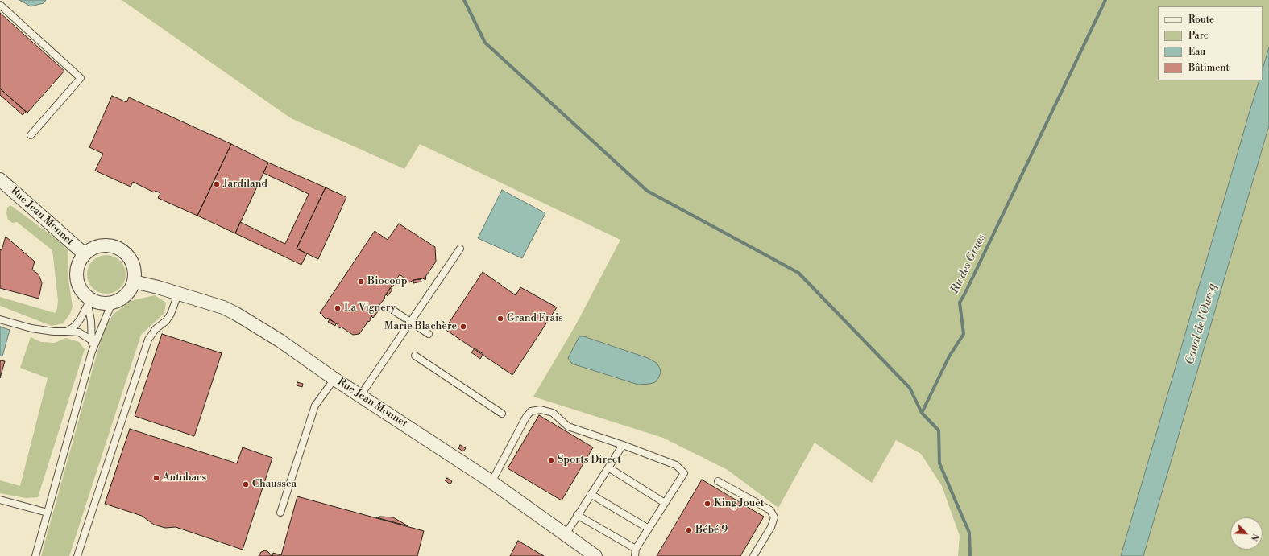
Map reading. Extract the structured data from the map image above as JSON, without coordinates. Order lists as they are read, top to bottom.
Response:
{
  "streets": {
    "street": ["Rue Jean Monnet"]
  },
  "water": ["Ru des Grues", "Canal de l'Ourcq"],
  "places": [
    "Jardiland",
    "Biocoop",
    "La Vignery",
    "Grand Frais",
    "Marie Blachère",
    "Sports Direct",
    "Autobacs",
    "Chaussea",
    "King Jouet",
    "Bébé 9"
  ],
  "legend": [
    "Route",
    "Parc",
    "Eau",
    "Bâtiment"
  ],
  "north": "bottom right"
}
